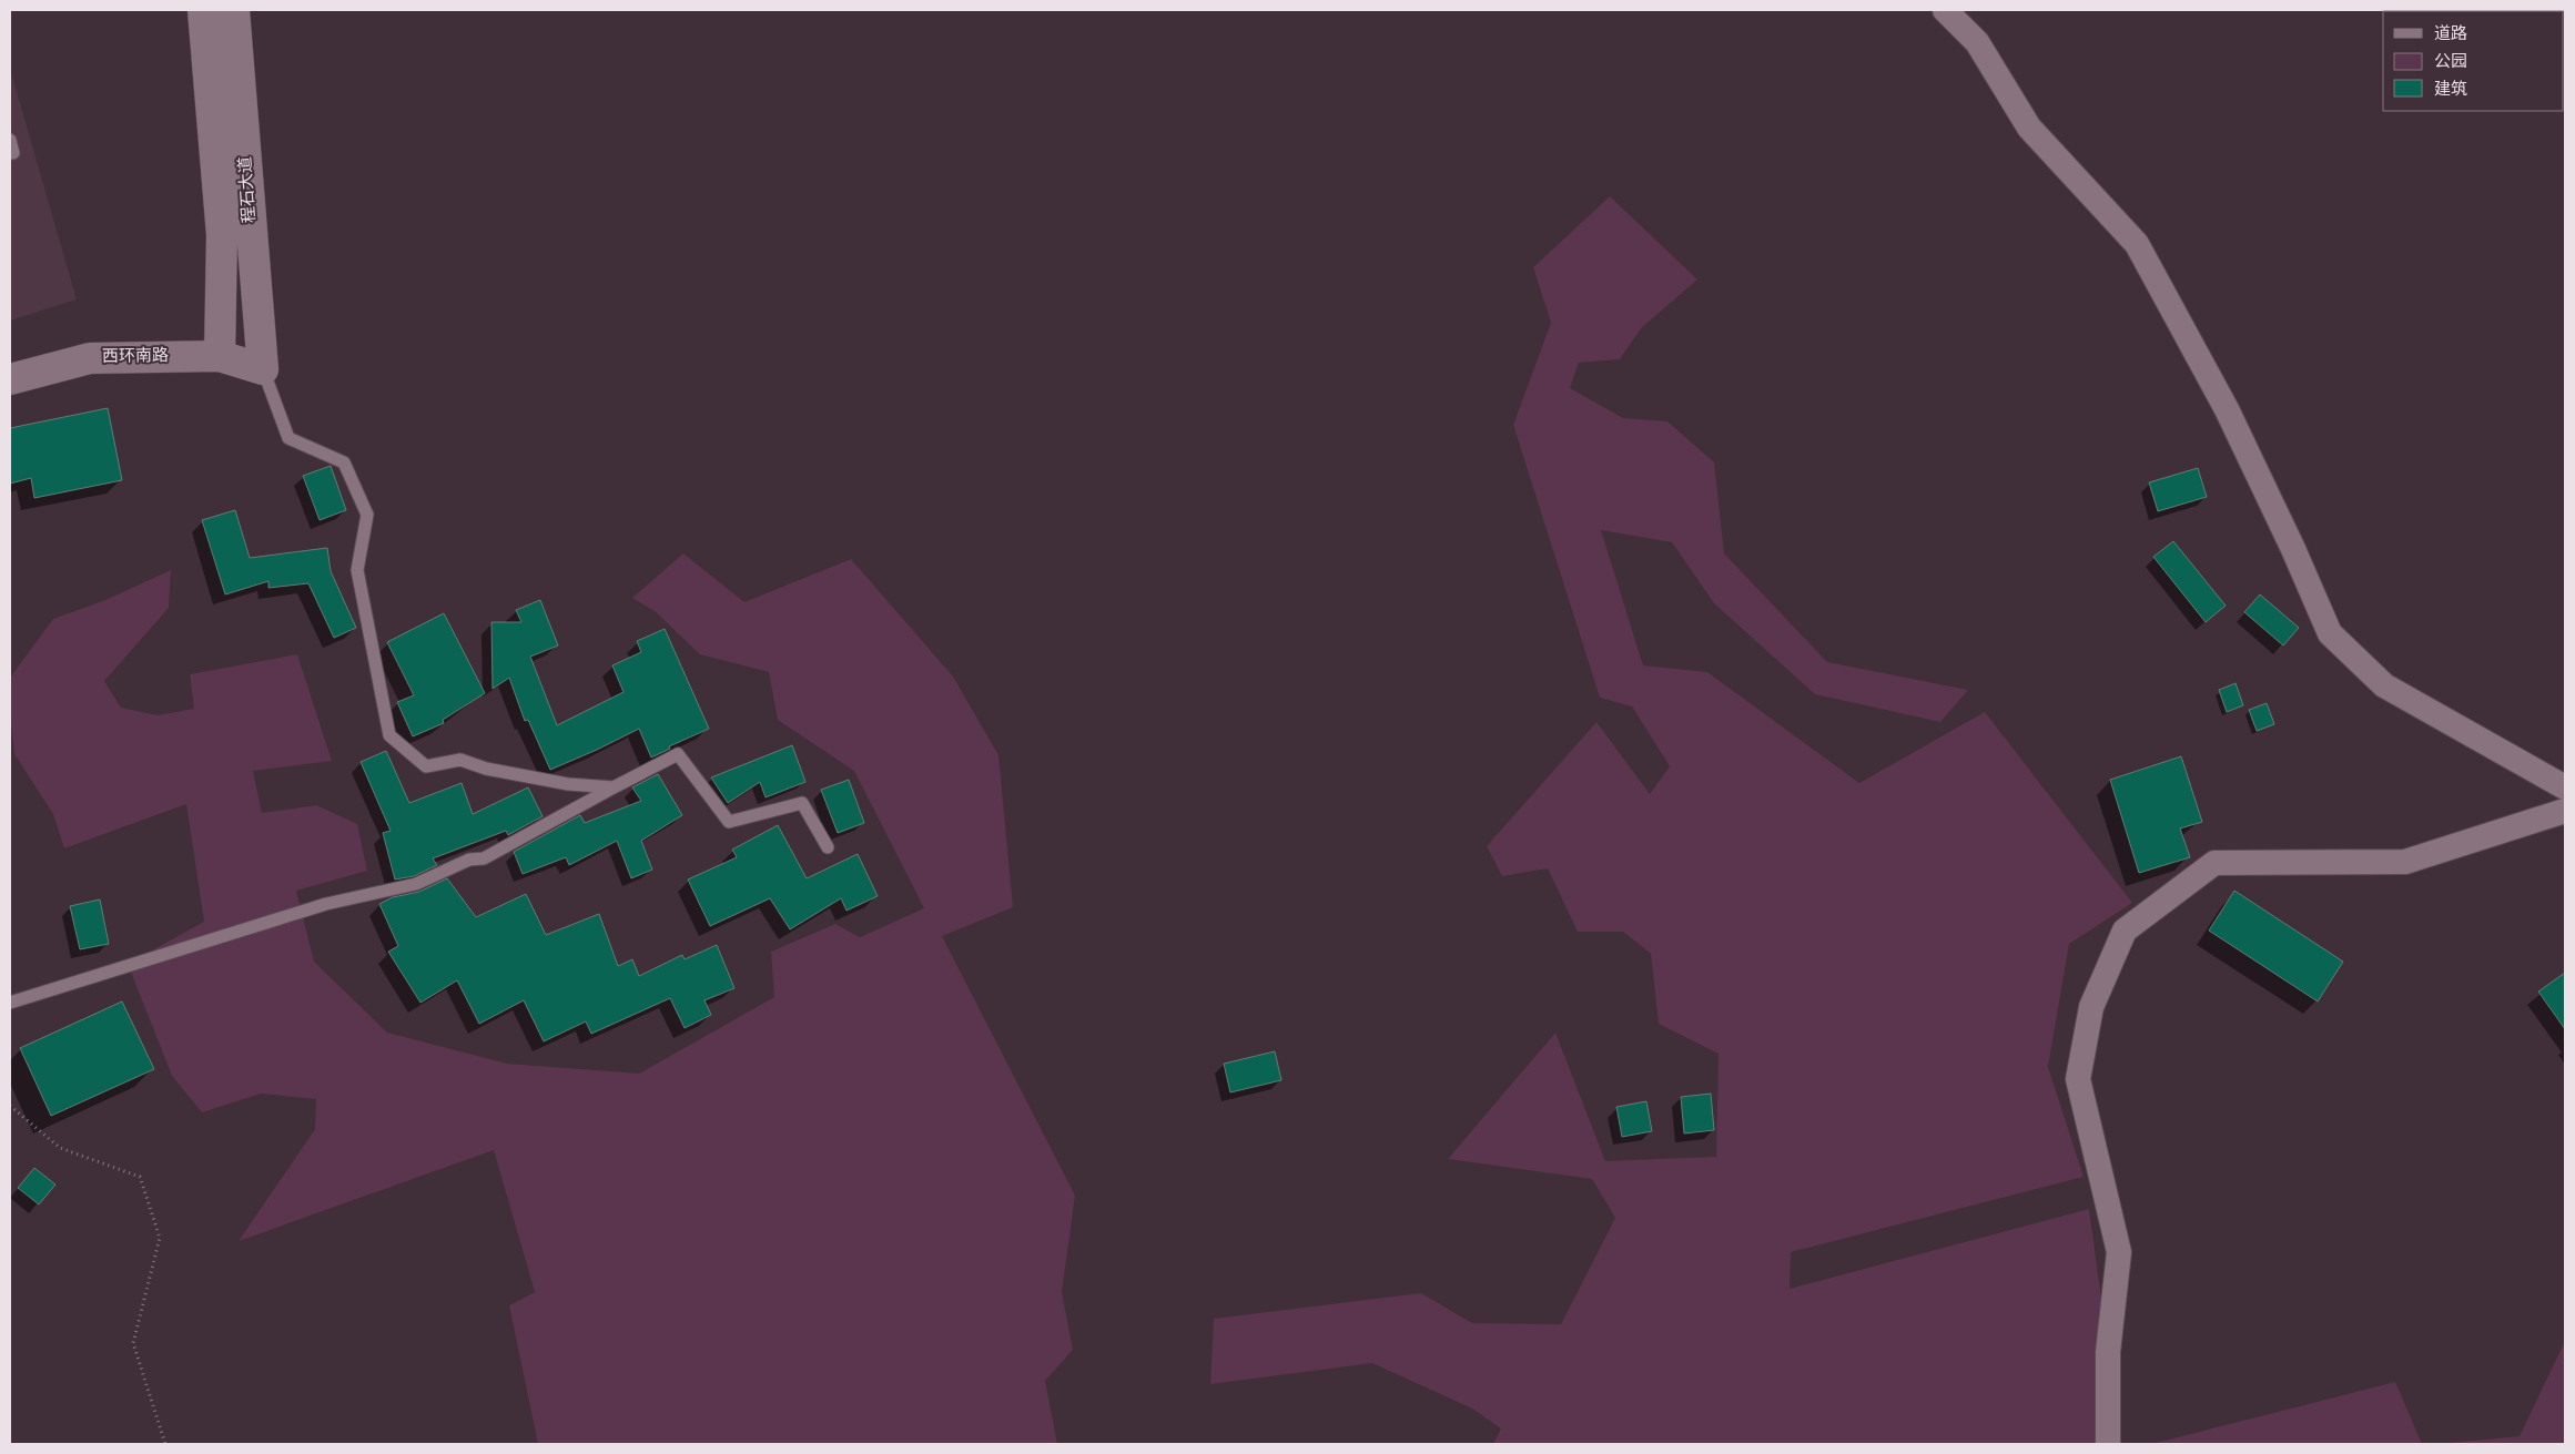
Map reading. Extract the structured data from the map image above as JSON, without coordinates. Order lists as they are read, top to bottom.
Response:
{
  "streets": {
    "street": ["程石大道", "西环南路"]
  },
  "crossings": [
    ["程石大道", "西环南路"]
  ],
  "legend": ["道路", "公园", "建筑"]
}
